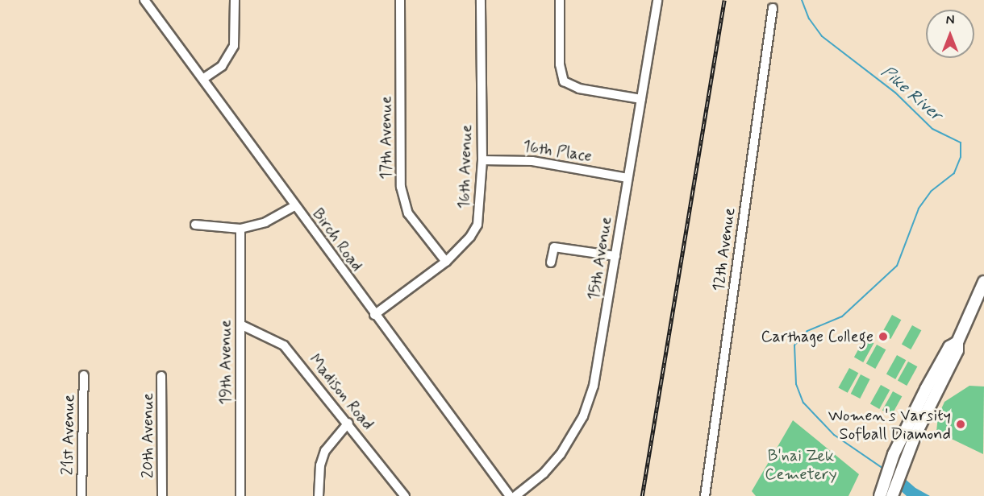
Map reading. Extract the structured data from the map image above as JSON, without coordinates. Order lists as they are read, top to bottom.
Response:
{
  "streets": {
    "street": [
      "17th Avenue",
      "16th Place",
      "16th Avenue",
      "Birch Road",
      "12th Avenue",
      "15th Avenue",
      "19th Avenue",
      "Madison Road",
      "21st Avenue",
      "20th Avenue"
    ]
  },
  "crossings": [
    ["17th Avenue", "16th Avenue"],
    ["16th Place", "16th Avenue"],
    ["16th Place", "15th Avenue"],
    ["16th Avenue", "Birch Road"],
    ["19th Avenue", "Madison Road"]
  ],
  "water": ["Pike River"],
  "parks": ["B'nai Zek Cemetery"],
  "places": ["Carthage College", "Women's Varsity Sofball Diamond"],
  "north": "top"
}
